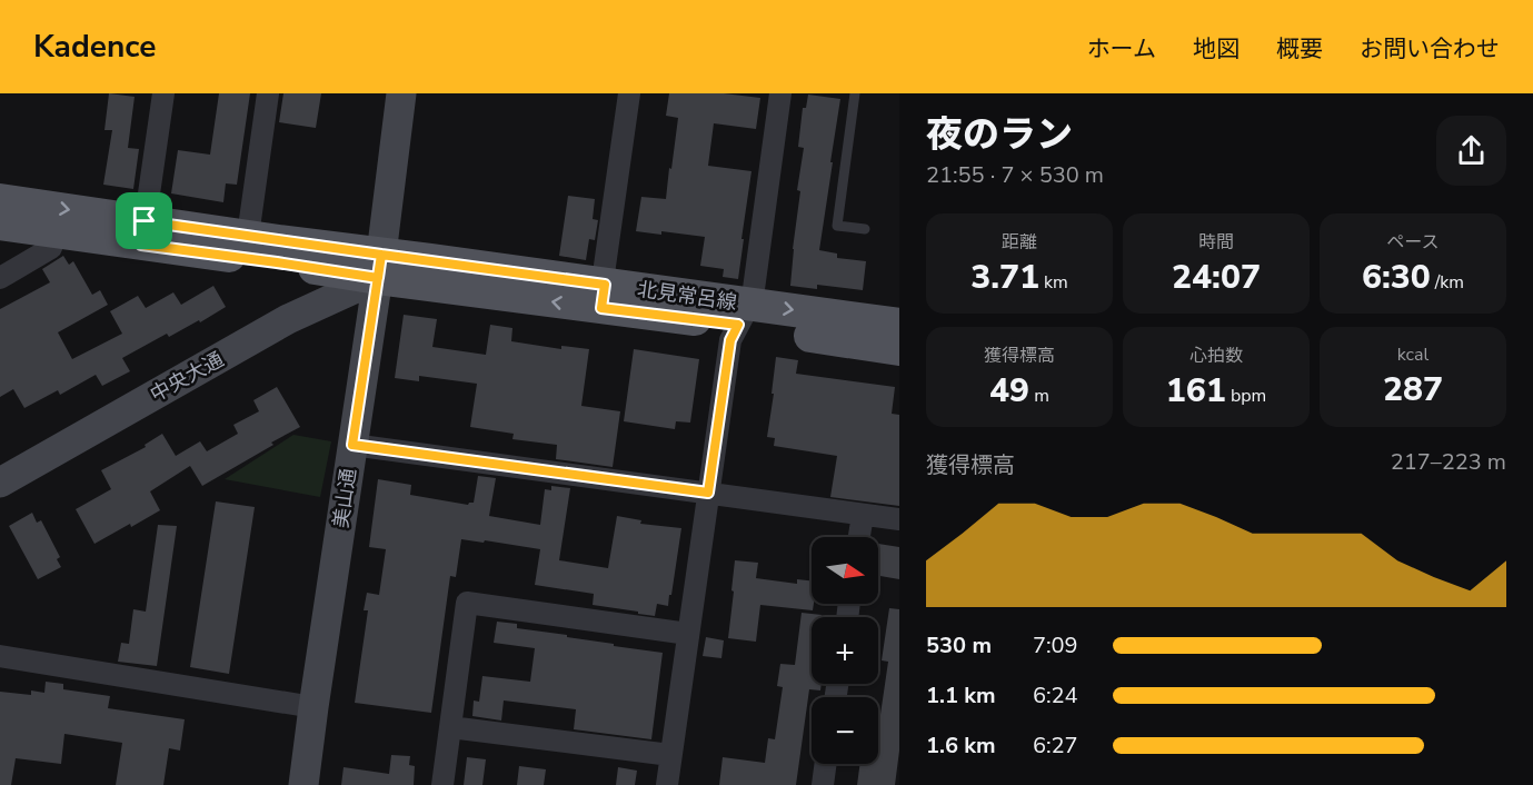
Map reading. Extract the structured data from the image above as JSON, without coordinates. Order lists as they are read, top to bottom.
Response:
{
  "streets": {
    "main road": ["北見常呂線"],
    "street": ["中央大通", "美山通"]
  },
  "crossings": [
    ["北見常呂線", "中央大通"],
    ["北見常呂線", "美山通"],
    ["中央大通", "美山通"]
  ],
  "north": "right",
  "page": {
    "header": "Kadence",
    "nav": [
      "ホーム",
      "地図",
      "概要",
      "お問い合わせ"
    ],
    "heading": ["夜のラン", "21:55 · 7 × 530 m"],
    "stats": [
      ["距離", "3.71 km"],
      ["時間", "24:07"],
      ["ペース", "6:30 /km"],
      ["獲得標高", "49 m"],
      ["心拍数", "161 bpm"],
      ["kcal", "287"]
    ],
    "chart": ["獲得標高", "217–223 m"],
    "map_buttons": ["+", "−"],
    "list": [
      {
        "name": "530 m",
        "note": "7:09"
      },
      {
        "name": "1.1 km",
        "note": "6:24"
      },
      {
        "name": "1.6 km",
        "note": "6:27"
      }
    ]
  }
}
